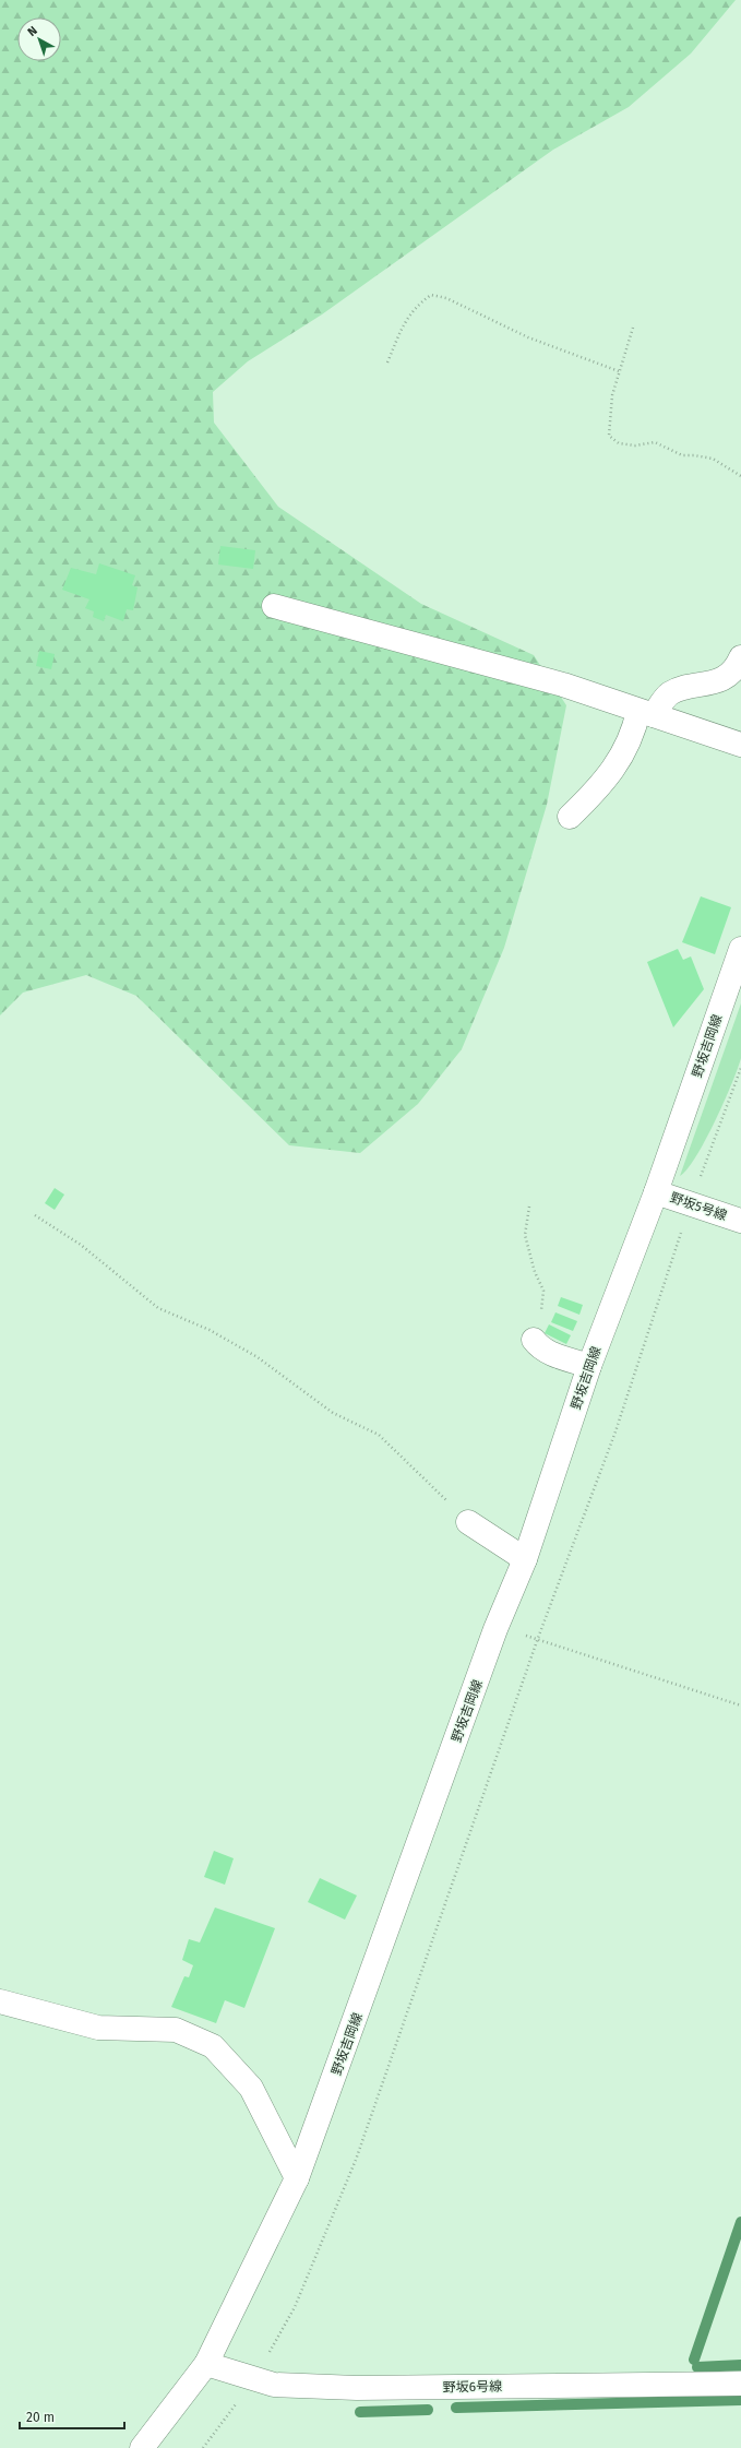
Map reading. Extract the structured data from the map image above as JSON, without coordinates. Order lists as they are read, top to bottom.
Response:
{
  "streets": {
    "street": ["野坂吉岡線", "野坂5号線", "野坂6号線"]
  },
  "crossings": [
    ["野坂吉岡線", "野坂5号線"],
    ["野坂吉岡線", "野坂6号線"]
  ],
  "scale_bar": "20 m",
  "north": "top left"
}
